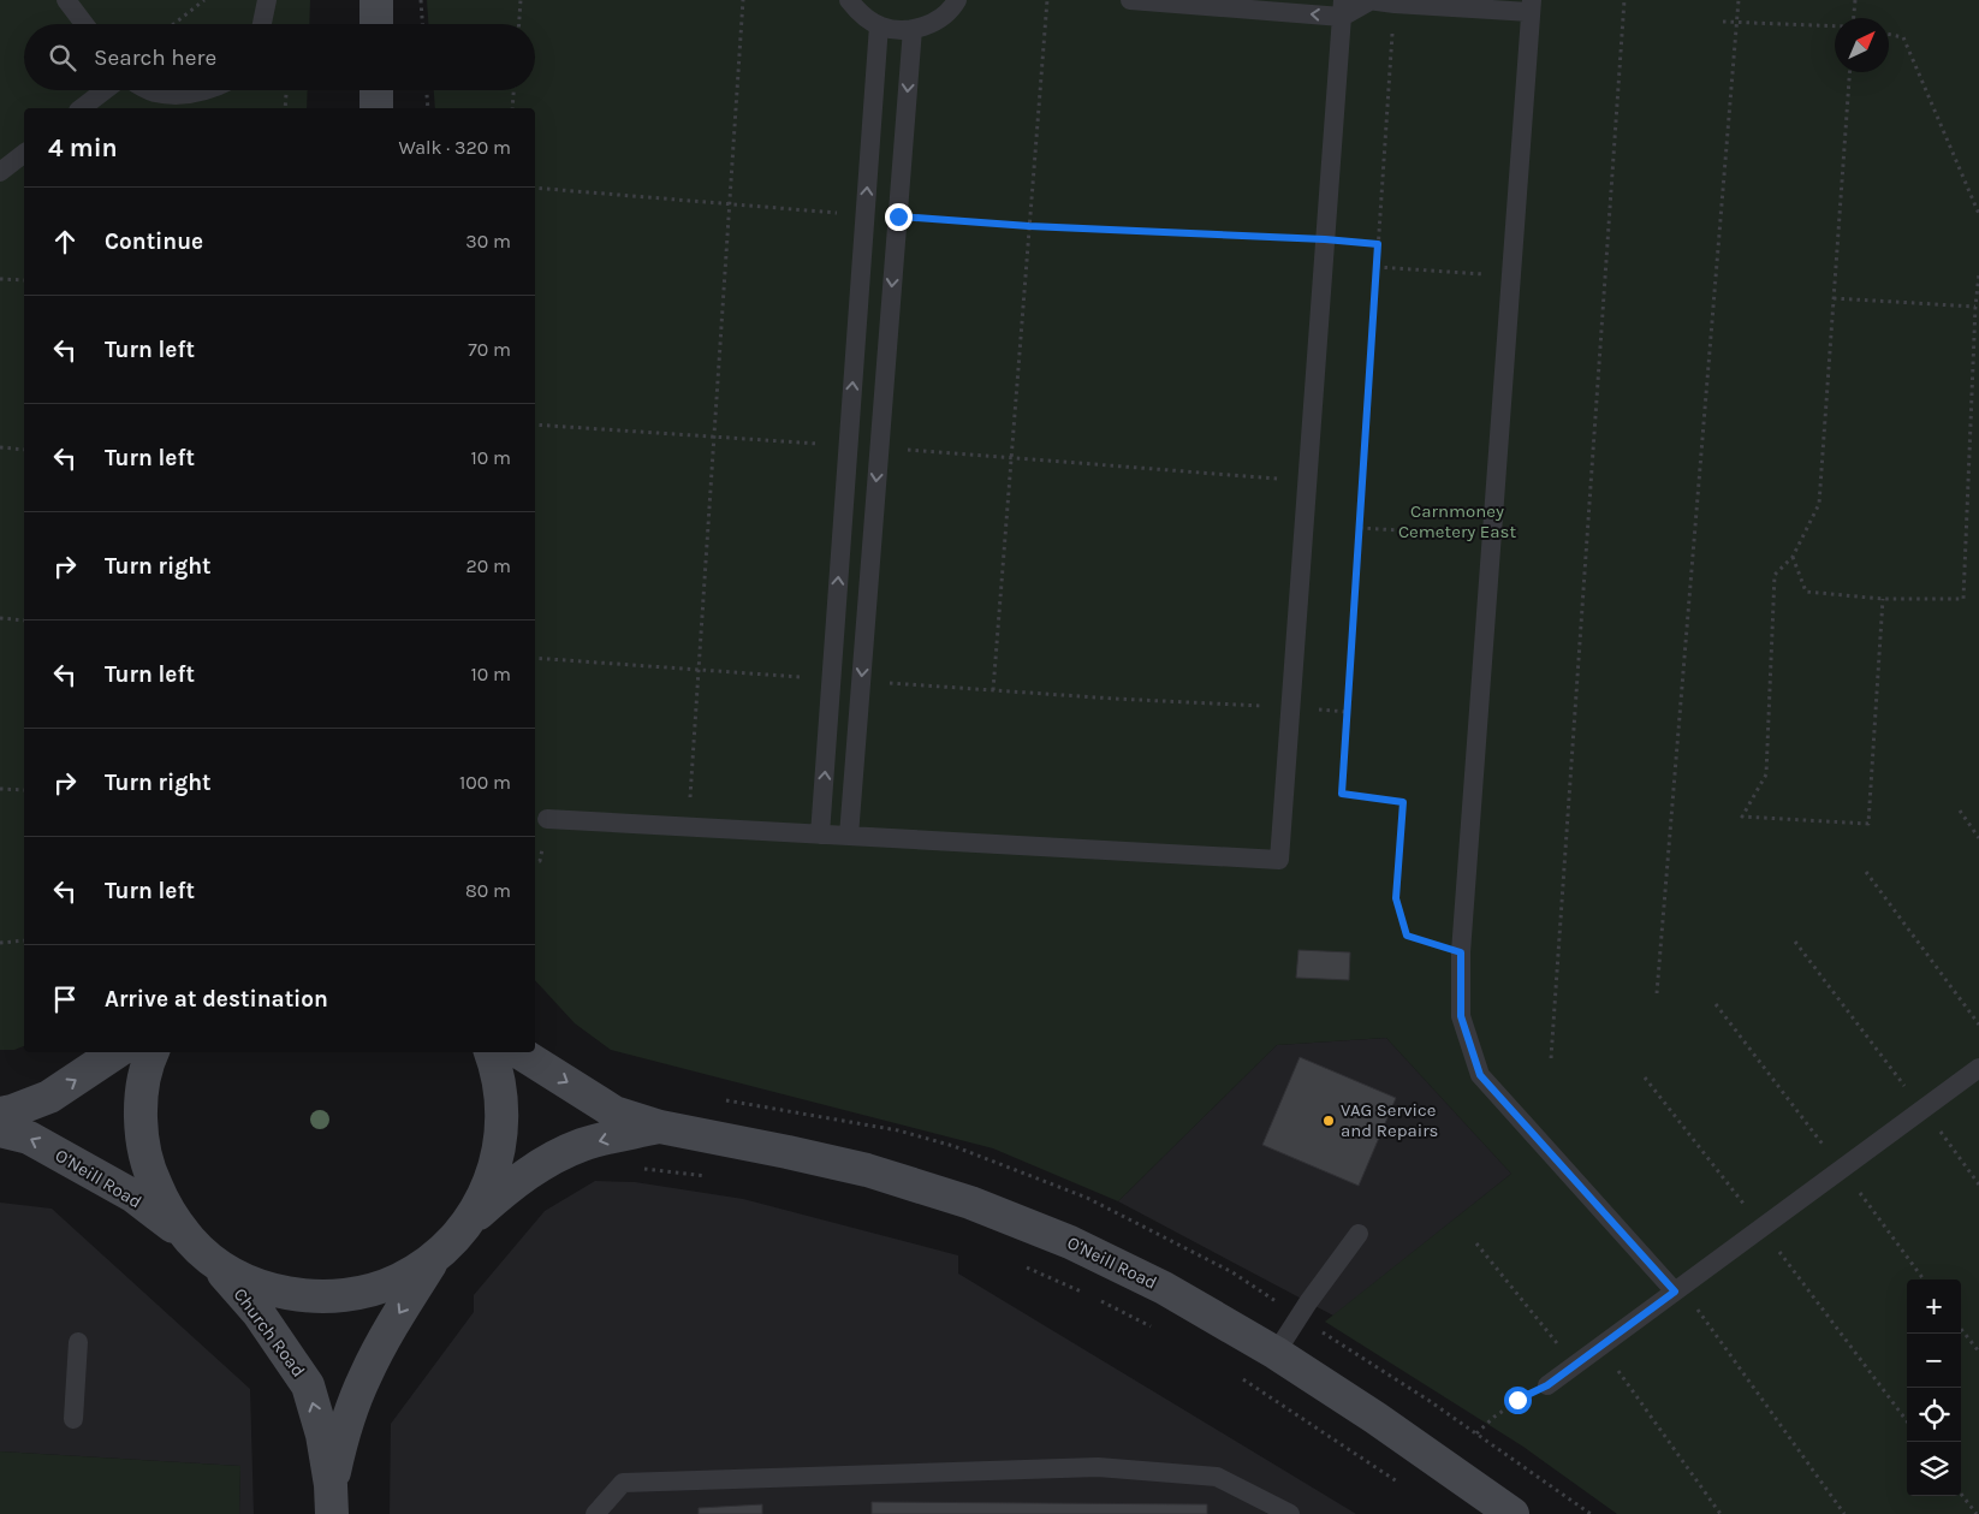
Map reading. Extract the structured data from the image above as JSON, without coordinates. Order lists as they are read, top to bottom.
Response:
{
  "streets": {
    "main road": ["O'Neill Road", "Church Road"]
  },
  "crossings": [
    ["O'Neill Road", "Church Road"]
  ],
  "parks": ["Carnmoney Cemetery East"],
  "places": ["VAG Service and Repairs"],
  "north": "top right",
  "page": {
    "search": "Search here",
    "heading": ["4 min", "Walk · 320 m"],
    "list": [
      ["Continue", "30 m"],
      ["Turn left", "70 m"],
      ["Turn left", "10 m"],
      ["Turn right", "20 m"],
      ["Turn left", "10 m"],
      ["Turn right", "100 m"],
      ["Turn left", "80 m"],
      "Arrive at destination"
    ],
    "map_buttons": ["+", "−"]
  }
}
